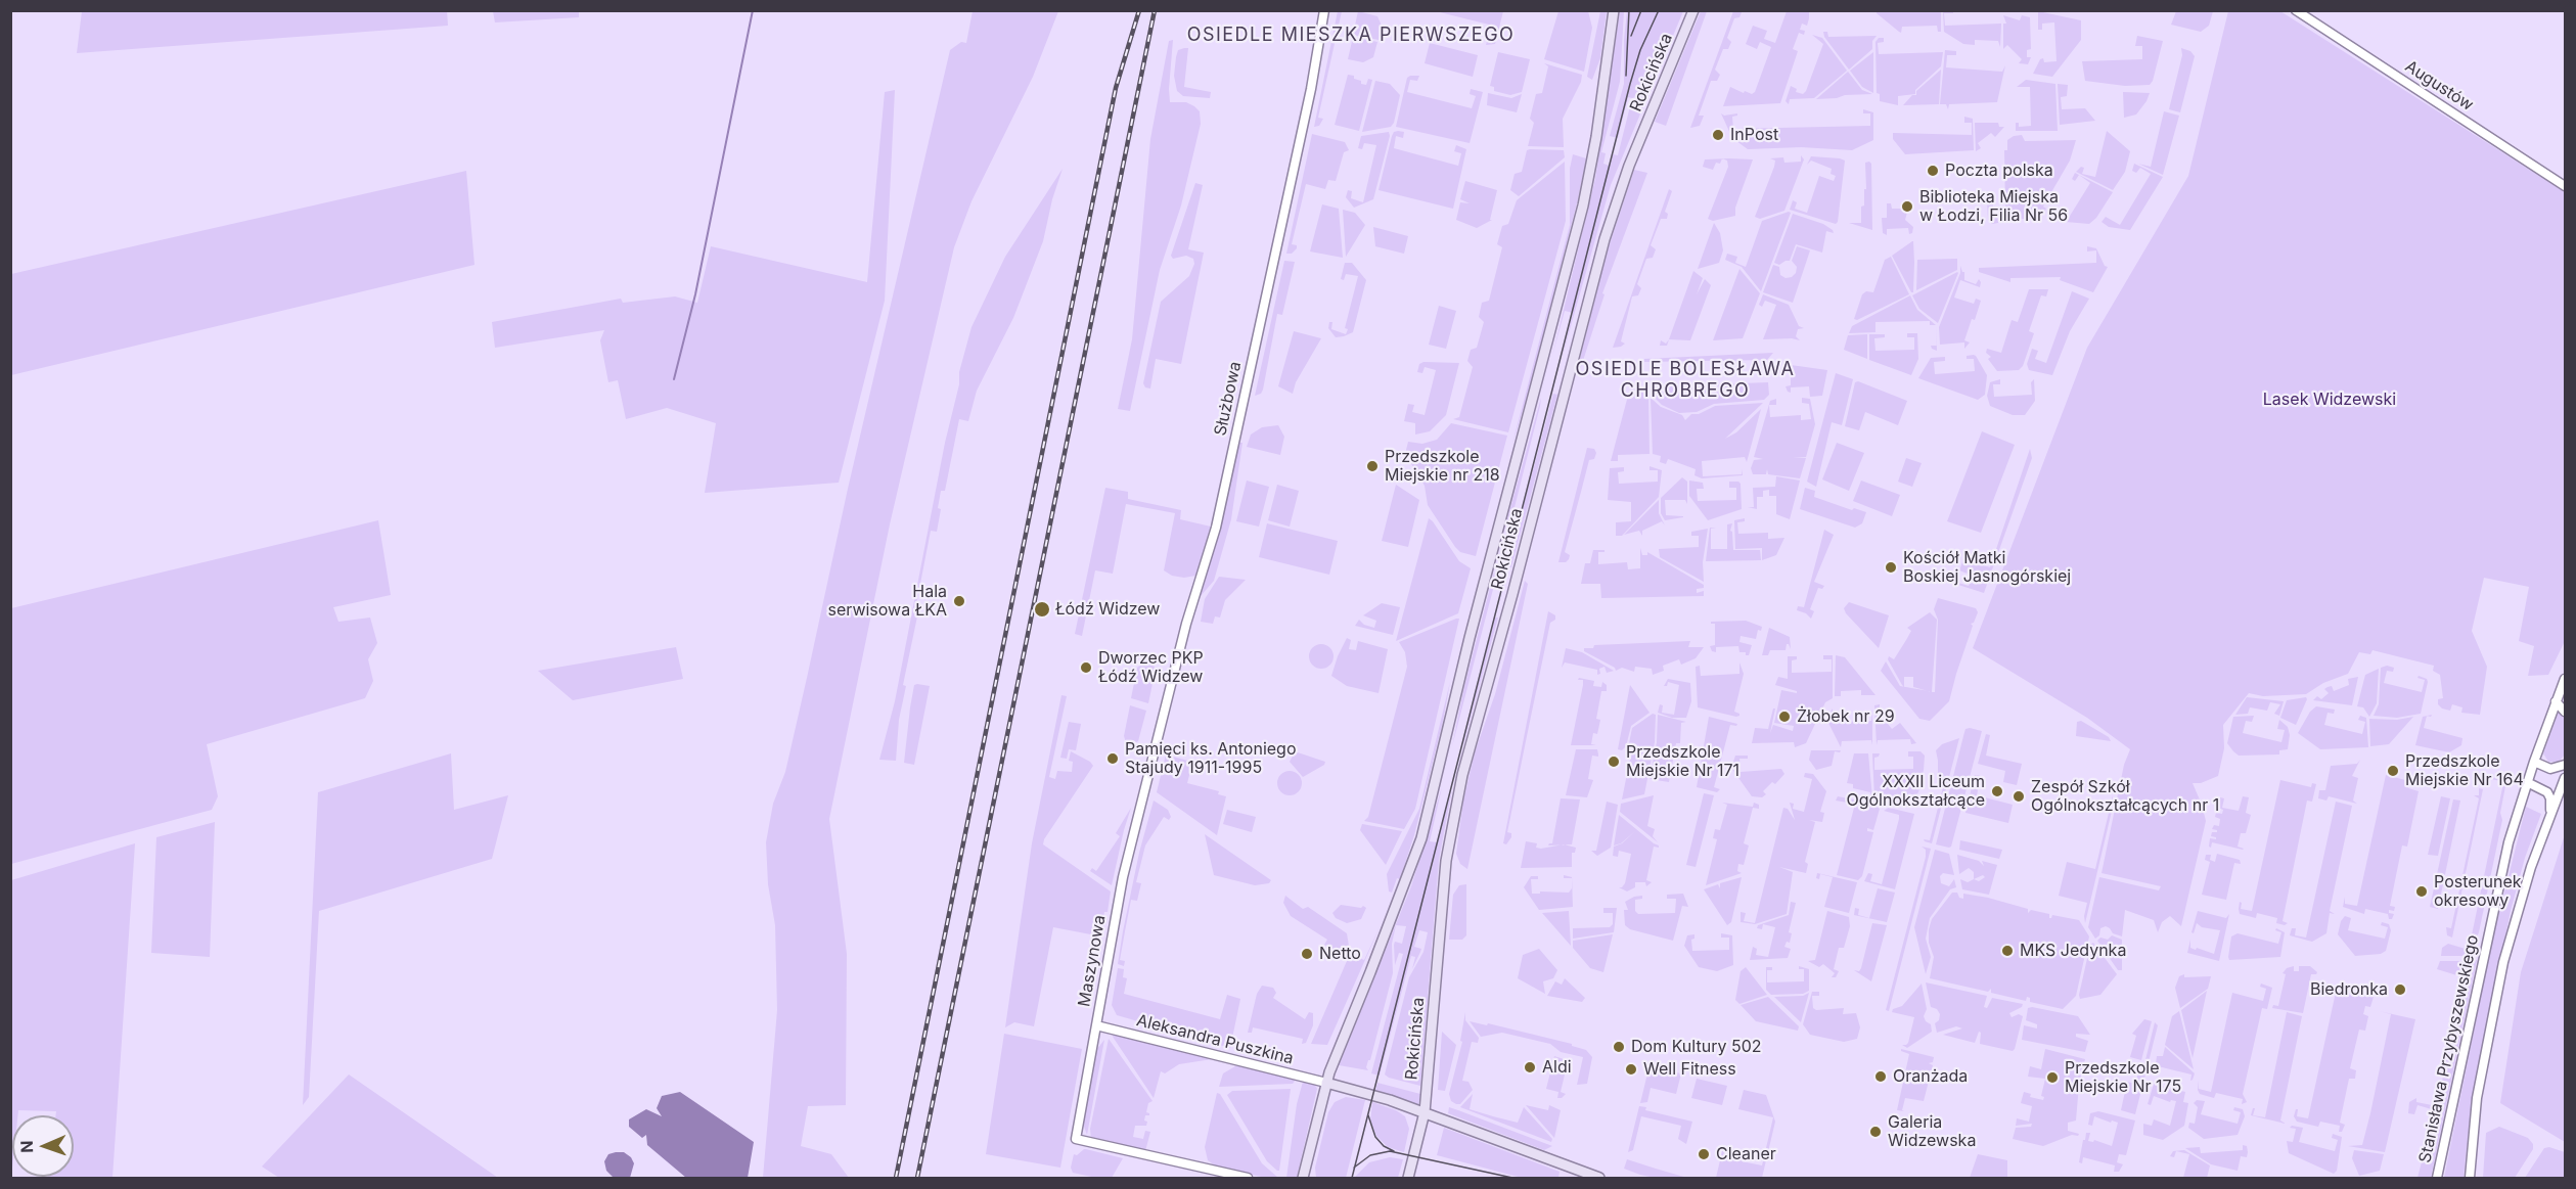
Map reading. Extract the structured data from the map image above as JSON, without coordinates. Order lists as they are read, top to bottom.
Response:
{
  "streets": {
    "main road": ["Rokicińska"],
    "street": [
      "Augustów",
      "Służbowa",
      "Maszynowa",
      "Aleksandra Puszkina",
      "Stanisława Przybyszewskiego"
    ]
  },
  "crossings": [
    ["Rokicińska", "Aleksandra Puszkina"],
    ["Służbowa", "Maszynowa"],
    ["Maszynowa", "Aleksandra Puszkina"]
  ],
  "districts": ["OSIEDLE MIESZKA PIERWSZEGO", "OSIEDLE BOLESŁAWA CHROBREGO"],
  "parks": ["Lasek Widzewski"],
  "places": [
    "InPost",
    "Poczta polska",
    "Biblioteka Miejska w Łodzi, Filia Nr 56",
    "Przedszkole Miejskie nr 218",
    "Kościół Matki Boskiej Jasnogórskiej",
    "Hala serwisowa ŁKA",
    "Łódź Widzew",
    "Dworzec PKP Łódź Widzew",
    "Żłobek nr 29",
    "Pamięci ks. Antoniego Stajudy 1911-1995",
    "Przedszkole Miejskie Nr 171",
    "Przedszkole Miejskie Nr 164",
    "XXXII Liceum Ogólnokształcące",
    "Zespół Szkół Ogólnokształcących nr 1",
    "Posterunek okresowy",
    "MKS Jedynka",
    "Netto",
    "Biedronka",
    "Dom Kultury 502",
    "Aldi",
    "Well Fitness",
    "Oranżada",
    "Przedszkole Miejskie Nr 175",
    "Galeria Widzewska",
    "Cleaner"
  ],
  "north": "left"
}
